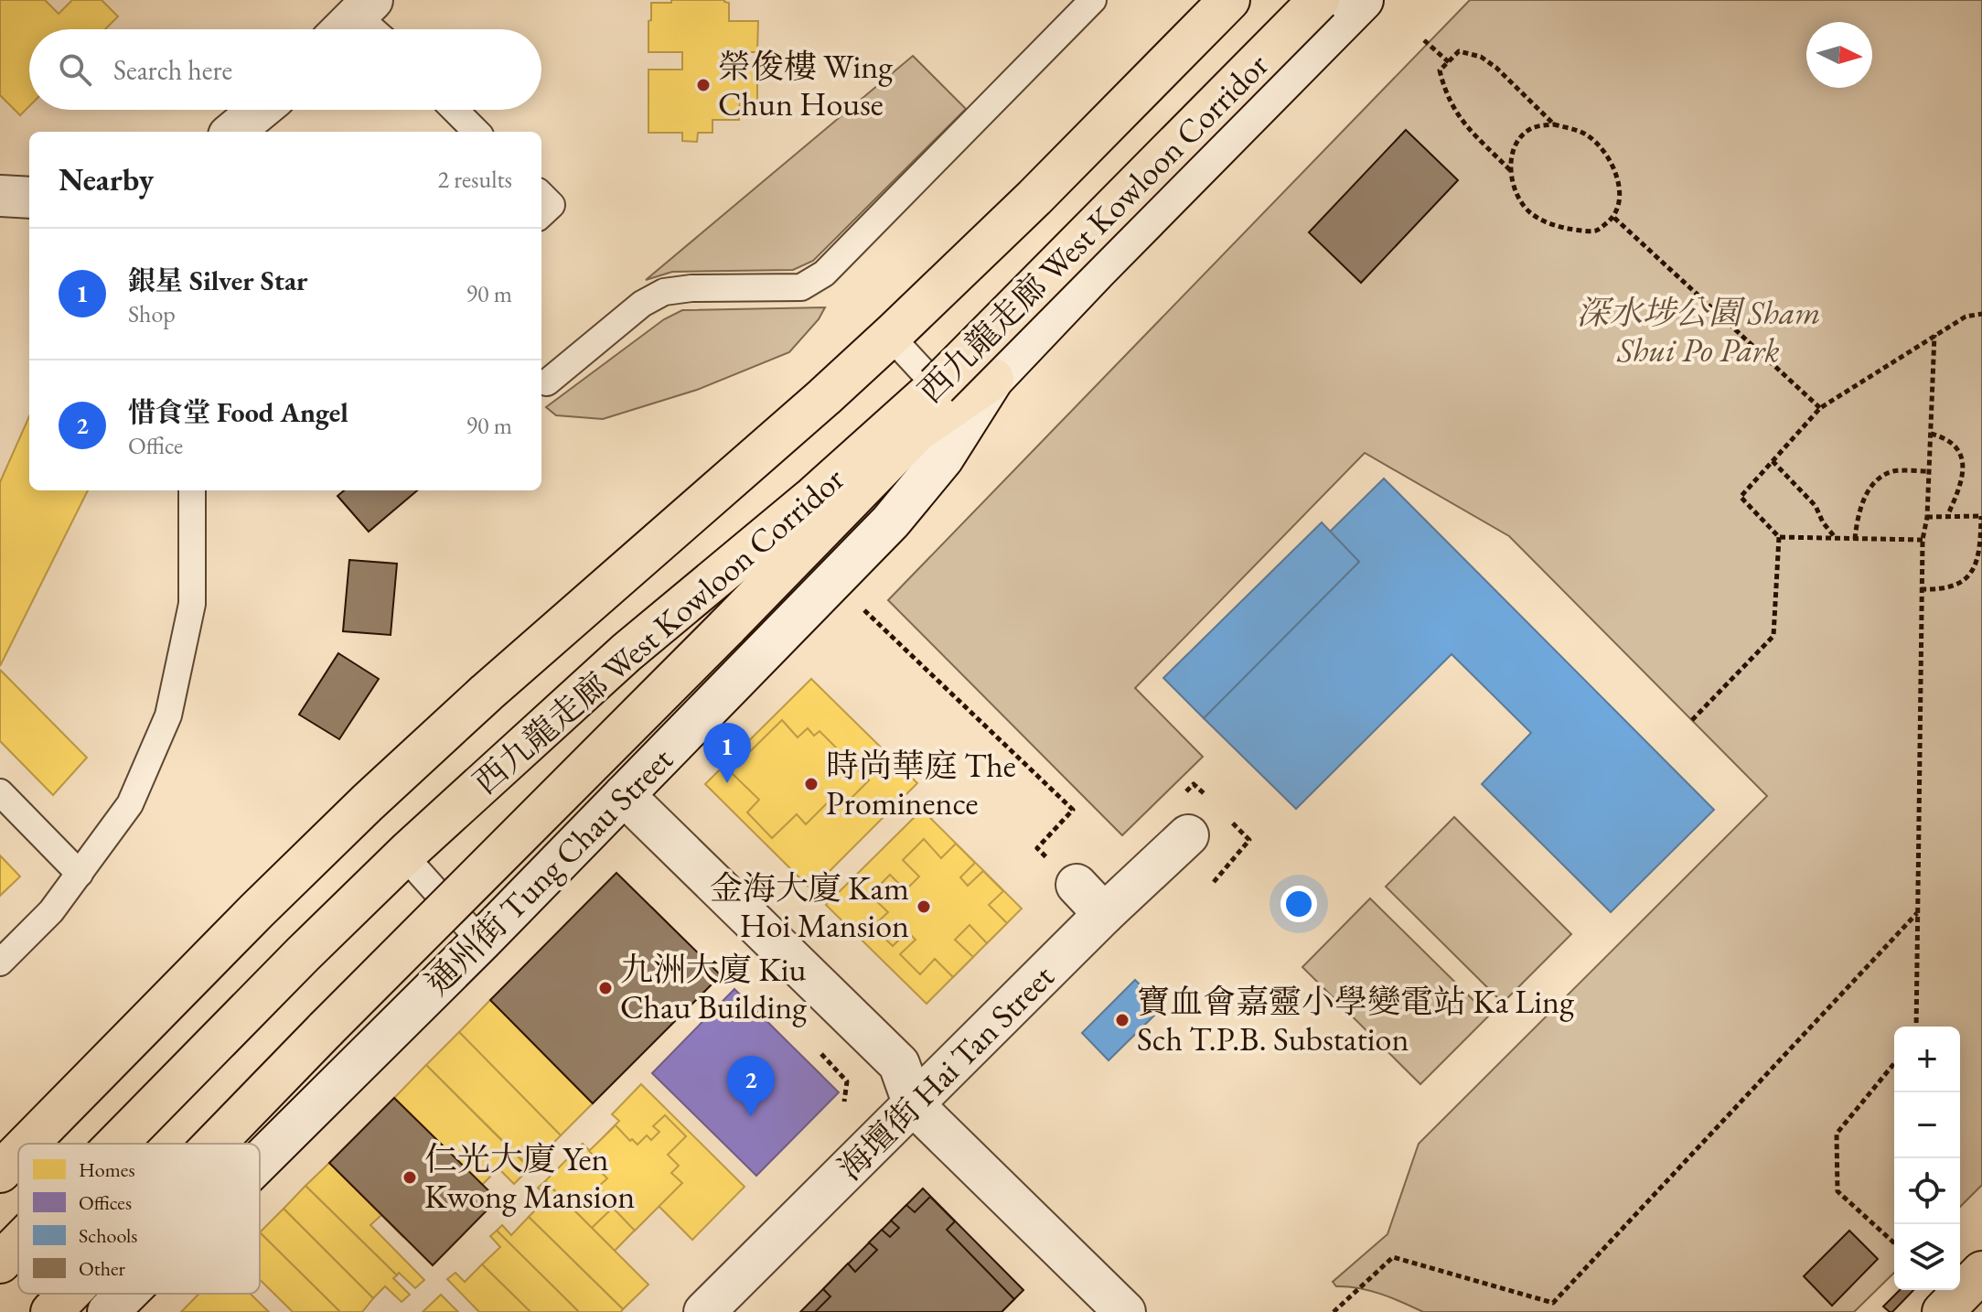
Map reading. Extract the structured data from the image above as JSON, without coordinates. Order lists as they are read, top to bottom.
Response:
{
  "streets": {
    "main road": ["西九龍走廊 West Kowloon Corridor"],
    "street": ["通州街 Tung Chau Street", "海壇街 Hai Tan Street"]
  },
  "crossings": [
    ["西九龍走廊 West Kowloon Corridor", "通州街 Tung Chau Street"]
  ],
  "parks": ["深水埗公園 Sham Shui Po Park"],
  "places": [
    "榮俊樓 Wing Chun House",
    "時尚華庭 The Prominence",
    "金海大廈 Kam Hoi Mansion",
    "九洲大廈 Kiu Chau Building",
    "寶血會嘉靈小學變電站 Ka Ling Sch T.P.B. Substation",
    "仁光大廈 Yen Kwong Mansion"
  ],
  "legend": [
    "Homes",
    "Offices",
    "Schools",
    "Other"
  ],
  "north": "right",
  "page": {
    "search": "Search here",
    "heading": ["Nearby", "2 results"],
    "list": [
      {
        "mark": "1",
        "name": "銀星 Silver Star",
        "note": "Shop",
        "value": "90 m"
      },
      {
        "mark": "2",
        "name": "惜食堂 Food Angel",
        "note": "Office",
        "value": "90 m"
      }
    ],
    "pins": ["1", "2"],
    "map_buttons": ["+", "−"]
  }
}
